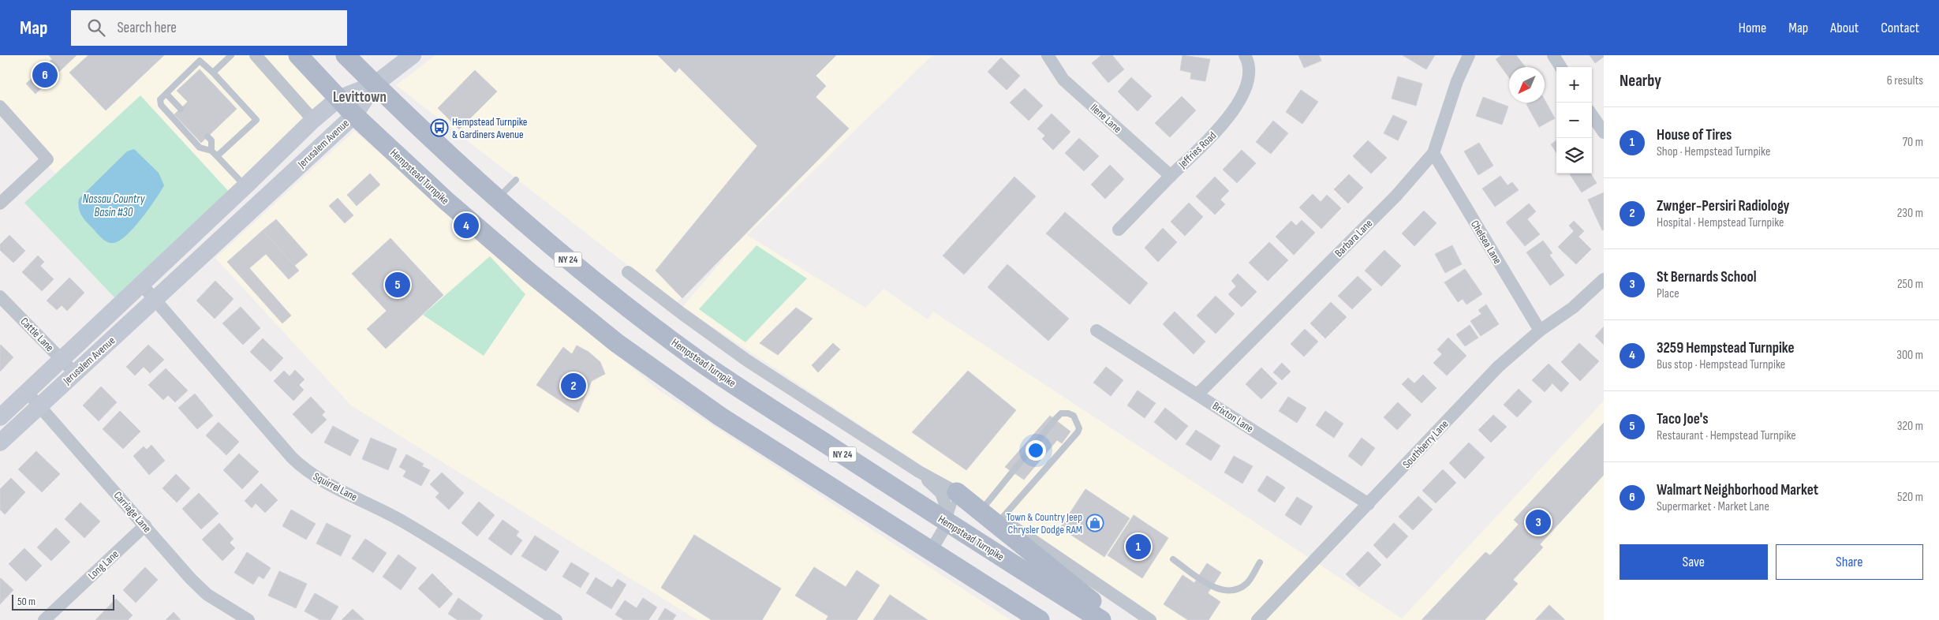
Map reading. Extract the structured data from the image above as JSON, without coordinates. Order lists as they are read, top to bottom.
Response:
{
  "streets": {
    "main road": ["Jerusalem Avenue", "Hempstead Turnpike", "NY 24"],
    "street": [
      "Ilene Lane",
      "Jeffries Road",
      "Barbara Lane",
      "Chelsea Lane",
      "Cattle Lane",
      "Brixton Lane",
      "Southberry Lane",
      "Squirrel Lane",
      "Carriage Lane",
      "Long Lane"
    ]
  },
  "crossings": [
    ["Ilene Lane", "Jeffries Road"],
    ["Jerusalem Avenue", "Hempstead Turnpike"],
    ["Jerusalem Avenue", "Cattle Lane"],
    ["Jerusalem Avenue", "Squirrel Lane"],
    ["Jerusalem Avenue", "Carriage Lane"],
    ["Barbara Lane", "Chelsea Lane"],
    ["Barbara Lane", "Brixton Lane"],
    ["Chelsea Lane", "Southberry Lane"],
    ["Brixton Lane", "Southberry Lane"],
    ["Carriage Lane", "Long Lane"]
  ],
  "districts": ["Levittown"],
  "water": ["Nassau Country Basin #30"],
  "places": {
    "bus stop": ["Hempstead Turnpike & Gardiners Avenue"],
    "shop": ["Town & Country Jeep Chrysler Dodge RAM"]
  },
  "scale_bar": "50 m",
  "north": "bottom left",
  "page": {
    "header": "Map",
    "search": "Search here",
    "nav": [
      "Home",
      "Map",
      "About",
      "Contact"
    ],
    "heading": ["Nearby", "6 results"],
    "pins": [
      "6",
      "4",
      "5",
      "2",
      "3",
      "1"
    ],
    "map_buttons": ["+", "−"],
    "list": [
      {
        "mark": "1",
        "name": "House of Tires",
        "note": "Shop · Hempstead Turnpike",
        "value": "70 m"
      },
      {
        "mark": "2",
        "name": "Zwnger-Persiri Radiology",
        "note": "Hospital · Hempstead Turnpike",
        "value": "230 m"
      },
      {
        "mark": "3",
        "name": "St Bernards School",
        "note": "Place",
        "value": "250 m"
      },
      {
        "mark": "4",
        "name": "3259 Hempstead Turnpike",
        "note": "Bus stop · Hempstead Turnpike",
        "value": "300 m"
      },
      {
        "mark": "5",
        "name": "Taco Joe's",
        "note": "Restaurant · Hempstead Turnpike",
        "value": "320 m"
      },
      {
        "mark": "6",
        "name": "Walmart Neighborhood Market",
        "note": "Supermarket · Market Lane",
        "value": "520 m"
      }
    ],
    "buttons": ["Save", "Share"],
    "scale": "50 m"
  }
}
